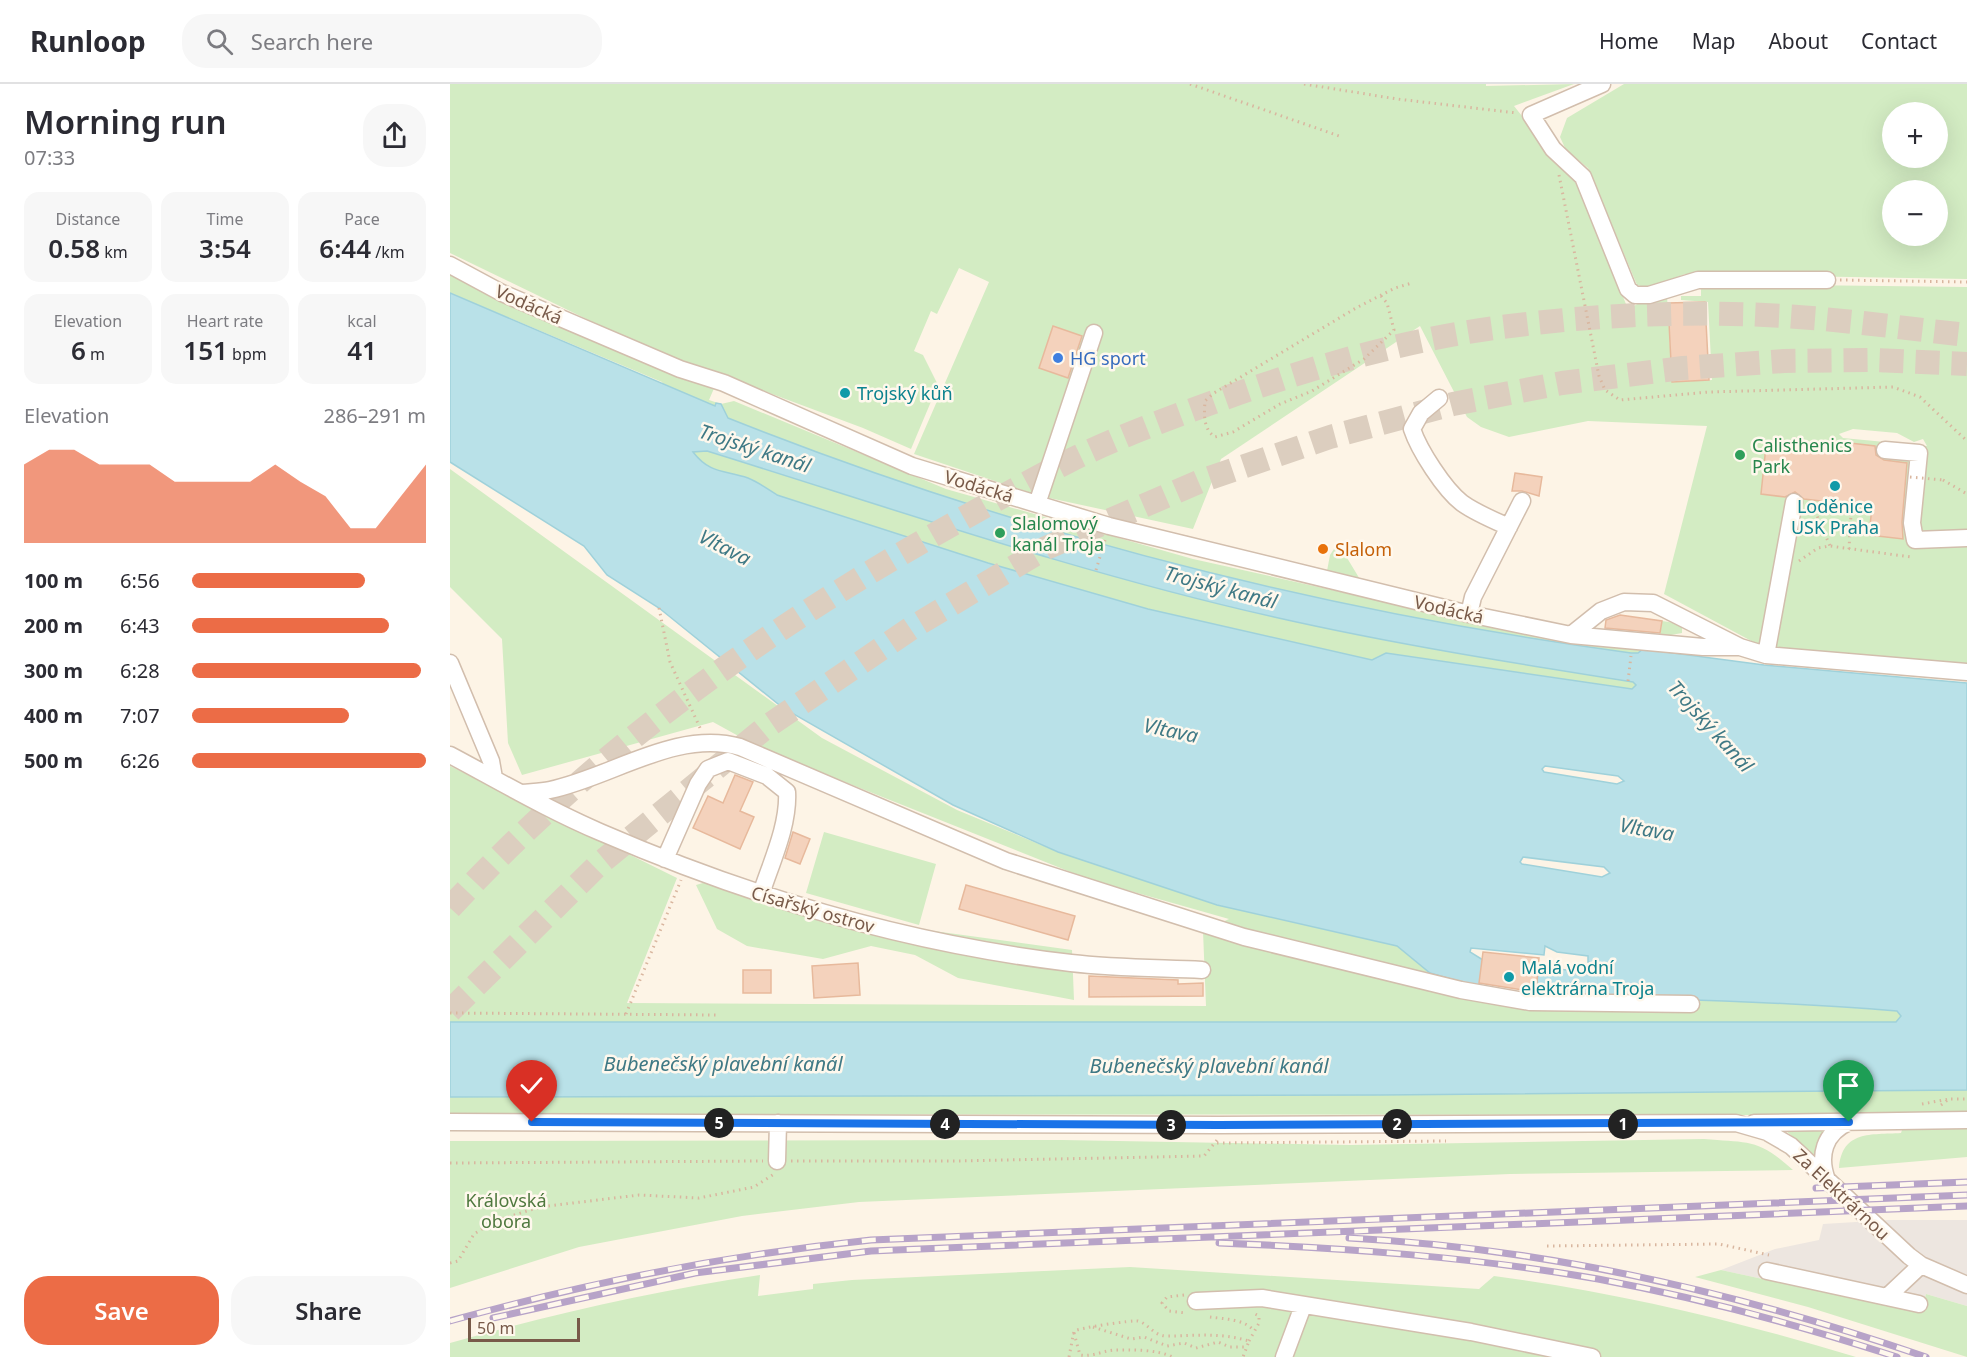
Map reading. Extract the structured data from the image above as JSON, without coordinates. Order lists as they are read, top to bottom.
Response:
{
  "streets": {
    "street": ["Vodácká", "Císařský ostrov", "Za Elektrárnou"]
  },
  "water": ["Trojský kanál", "Vltava", "Bubenečský plavební kanál"],
  "parks": ["Královská obora"],
  "places": [
    "HG sport",
    "Trojský kůň",
    "Calisthenics Park",
    "Loděnice USK Praha",
    "Slalomový kanál Troja",
    "Slalom",
    "Malá vodní elektrárna Troja"
  ],
  "scale_bar": "50 m",
  "page": {
    "header": "Runloop",
    "search": "Search here",
    "nav": [
      "Home",
      "Map",
      "About",
      "Contact"
    ],
    "heading": ["Morning run", "07:33"],
    "map_buttons": ["+", "−"],
    "stats": [
      ["Distance", "0.58 km"],
      ["Time", "3:54"],
      ["Pace", "6:44 /km"],
      ["Elevation", "6 m"],
      ["Heart rate", "151 bpm"],
      ["kcal", "41"]
    ],
    "chart": ["Elevation", "286–291 m"],
    "list": [
      {
        "name": "100 m",
        "note": "6:56"
      },
      {
        "name": "200 m",
        "note": "6:43"
      },
      {
        "name": "300 m",
        "note": "6:28"
      },
      {
        "name": "400 m",
        "note": "7:07"
      },
      {
        "name": "500 m",
        "note": "6:26"
      }
    ],
    "pins": [
      "5",
      "1",
      "2",
      "4",
      "3"
    ],
    "buttons": ["Save", "Share"],
    "scale": "50 m"
  }
}
